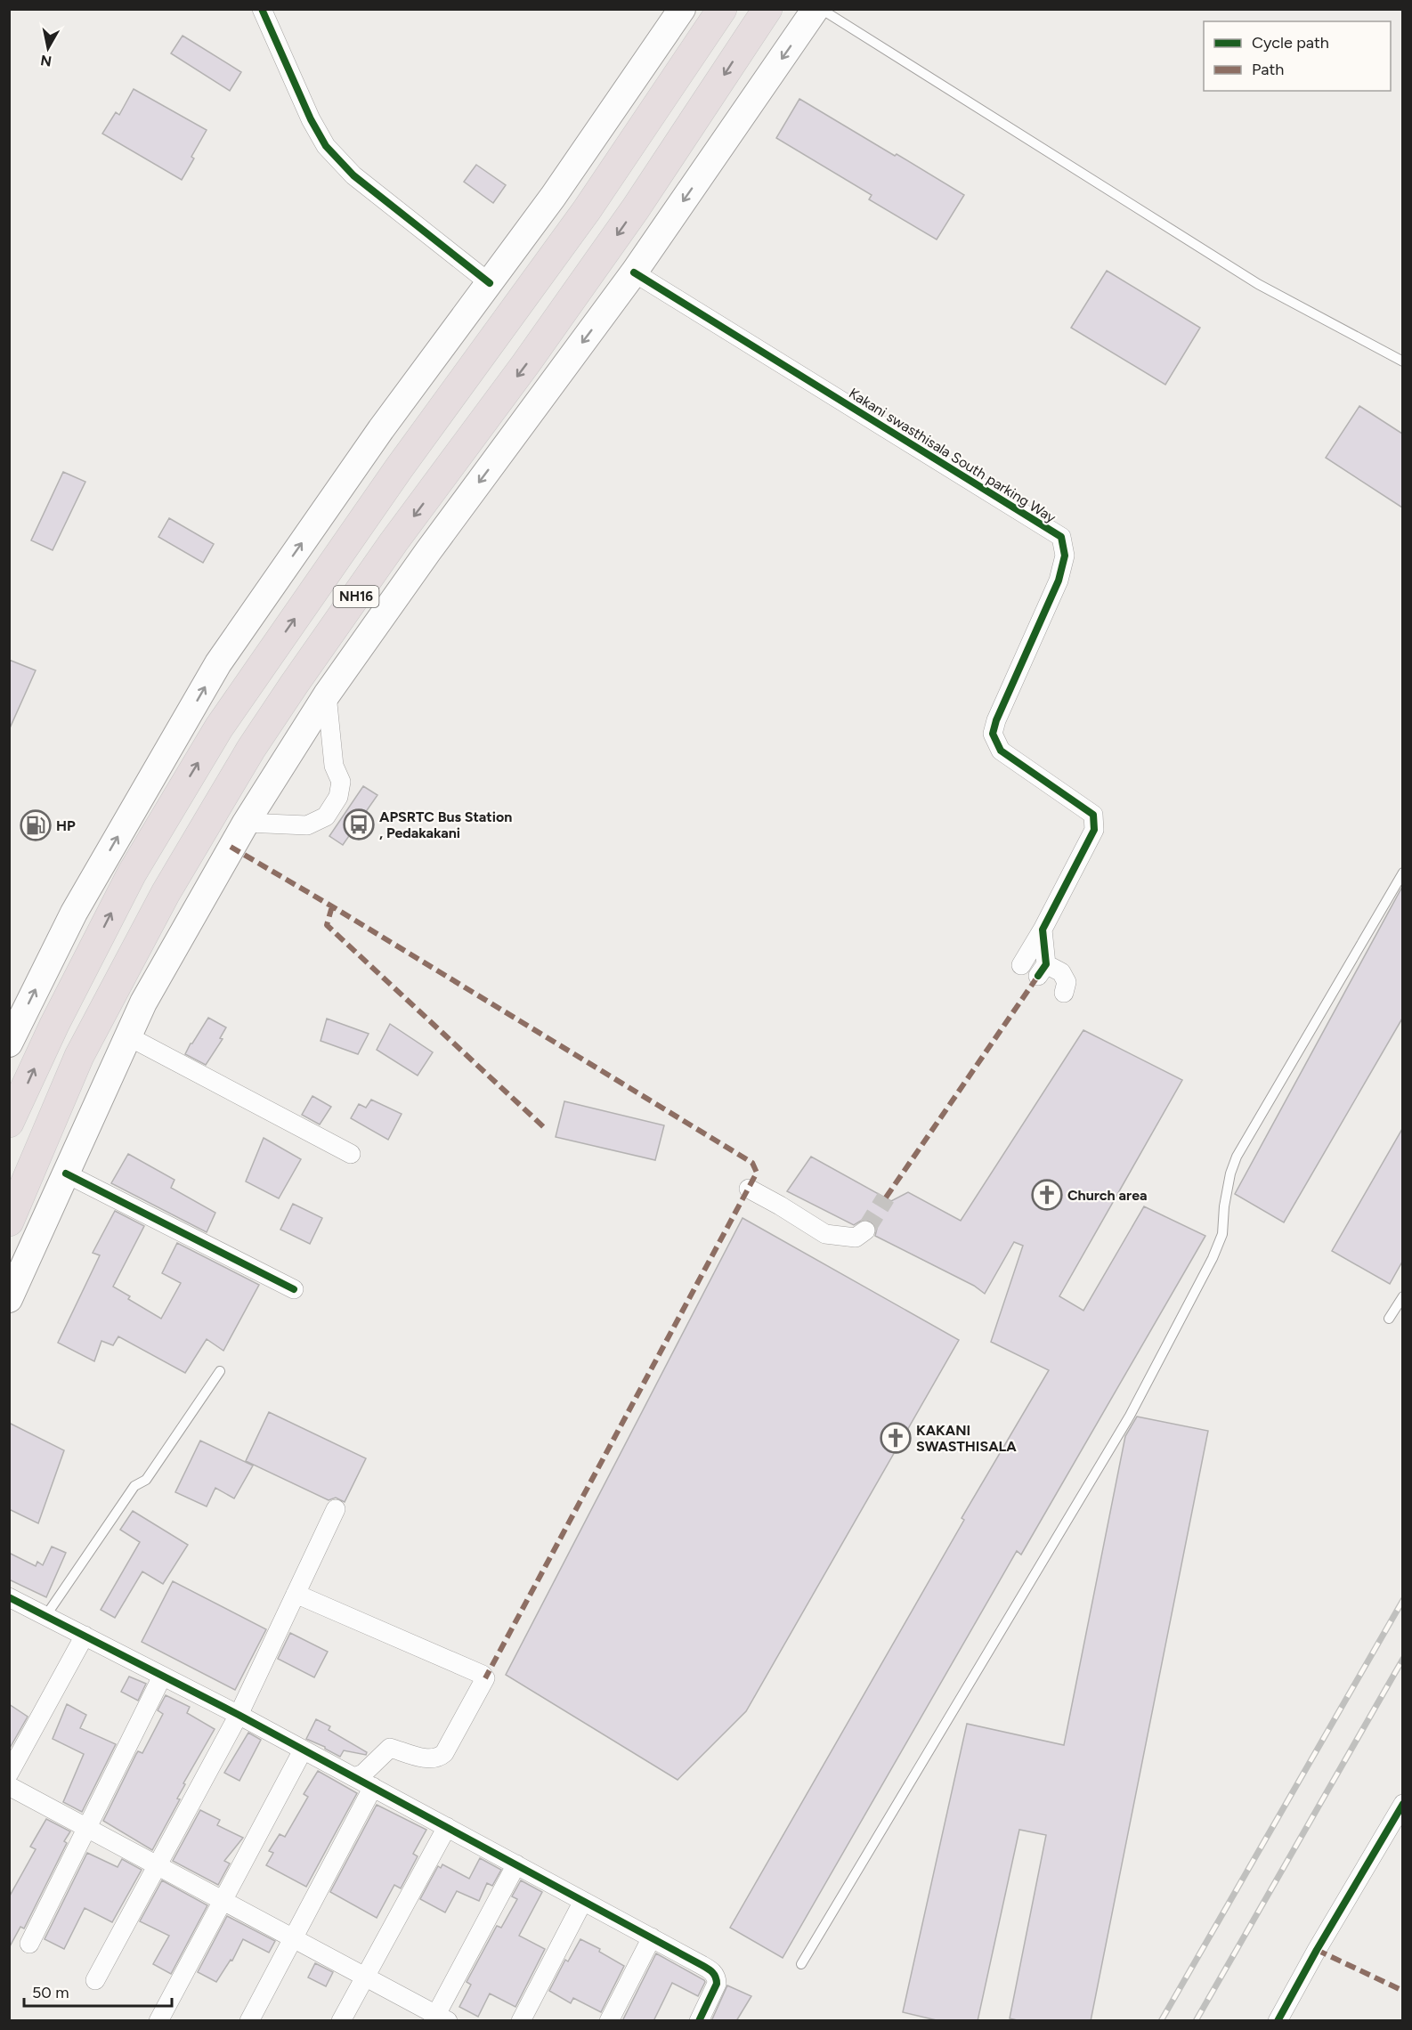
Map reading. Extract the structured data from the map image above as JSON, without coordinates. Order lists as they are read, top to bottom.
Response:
{
  "streets": {
    "highway": ["NH16"],
    "street": ["Kakani swasthisala South parking Way"]
  },
  "places": {
    "bus stop": ["APSRTC Bus Station , Pedakakani"],
    "fuel station": ["HP"],
    "church": ["Church area", "KAKANI SWASTHISALA"]
  },
  "legend": ["Cycle path", "Path"],
  "scale_bar": "50 m",
  "north": "bottom"
}
